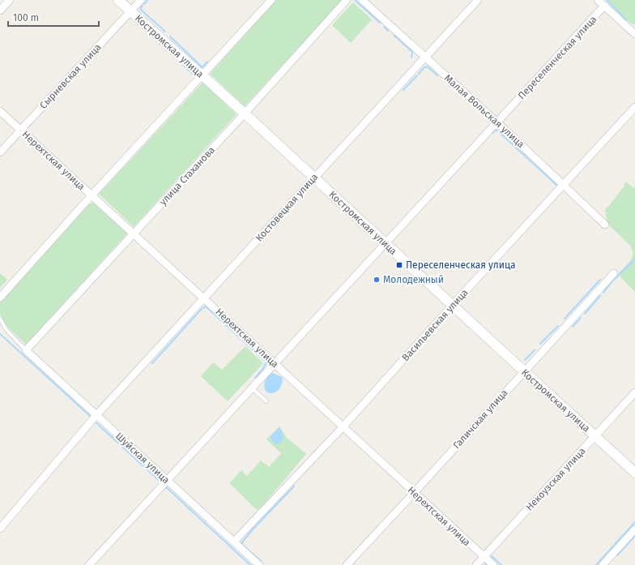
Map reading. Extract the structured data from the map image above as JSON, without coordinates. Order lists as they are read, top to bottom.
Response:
{
  "streets": {
    "street": [
      "Костромская улица",
      "Переселенческая улица",
      "Сырневская улица",
      "Малая Вольская улица",
      "Нерехтская улица",
      "улица Стаханова",
      "Костовецкая улица",
      "Васильевская улица",
      "Галичская улица",
      "Шуйская улица",
      "Некоузская улица"
    ]
  },
  "crossings": [
    ["Костромская улица", "Переселенческая улица"],
    ["Костромская улица", "Сырневская улица"],
    ["Костромская улица", "улица Стаханова"],
    ["Костромская улица", "Костовецкая улица"],
    ["Костромская улица", "Васильевская улица"],
    ["Костромская улица", "Галичская улица"],
    ["Костромская улица", "Некоузская улица"],
    ["Переселенческая улица", "Малая Вольская улица"],
    ["Переселенческая улица", "Нерехтская улица"],
    ["Переселенческая улица", "Шуйская улица"],
    ["Сырневская улица", "Нерехтская улица"],
    ["Малая Вольская улица", "Костовецкая улица"],
    ["Малая Вольская улица", "Васильевская улица"],
    ["Нерехтская улица", "улица Стаханова"],
    ["Нерехтская улица", "Костовецкая улица"],
    ["Нерехтская улица", "Васильевская улица"],
    ["Нерехтская улица", "Галичская улица"],
    ["Нерехтская улица", "Некоузская улица"],
    ["улица Стаханова", "Шуйская улица"],
    ["Костовецкая улица", "Шуйская улица"],
    ["Васильевская улица", "Шуйская улица"]
  ],
  "places": {
    "transit": ["Переселенческая улица"],
    "other": ["Молодежный"]
  },
  "scale_bar": "100 m"
}
